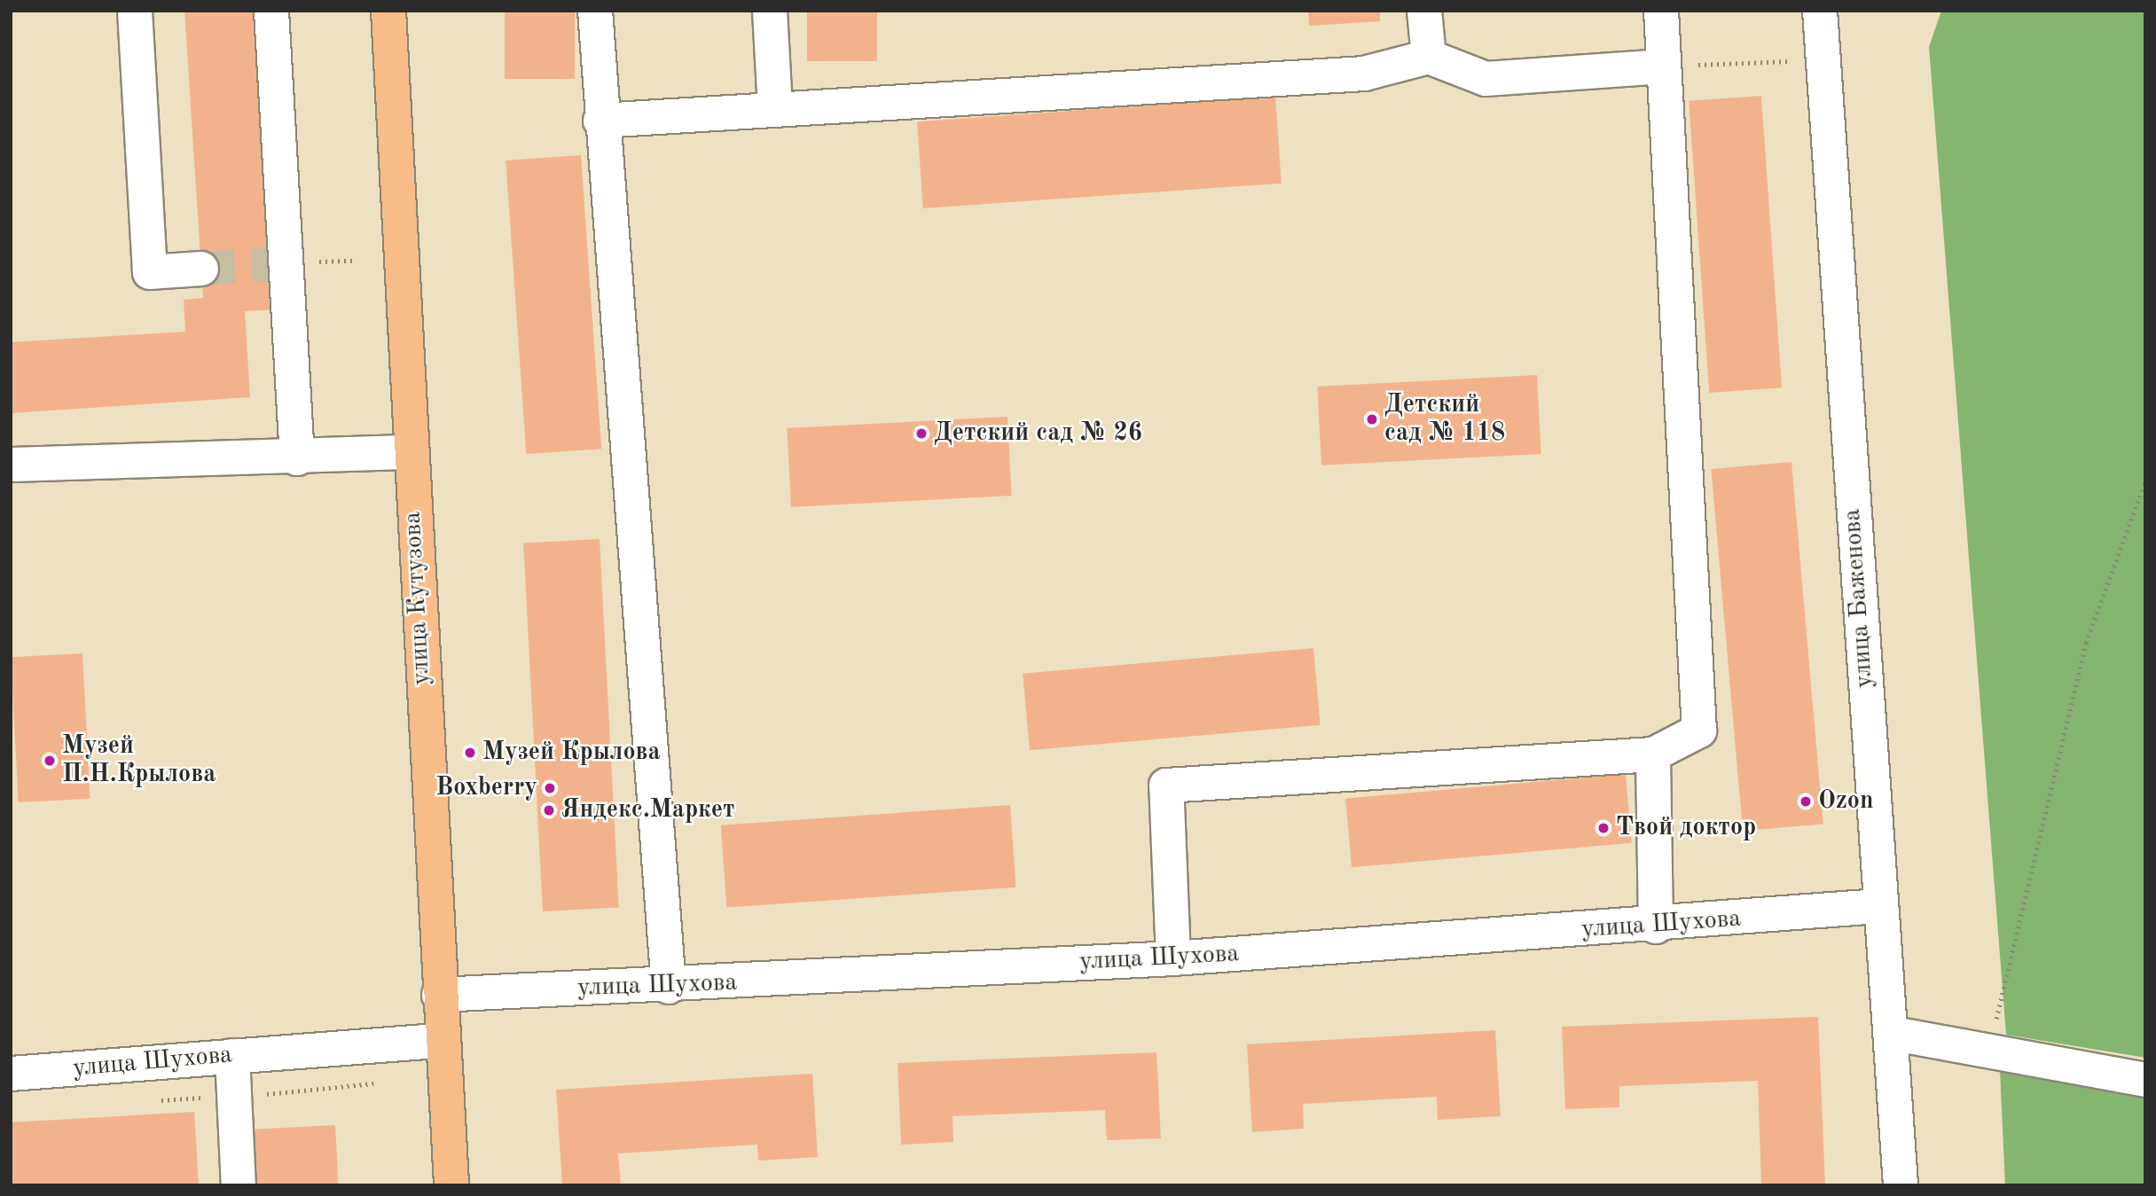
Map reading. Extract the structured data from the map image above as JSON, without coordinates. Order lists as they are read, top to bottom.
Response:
{
  "streets": {
    "main road": ["улица Кутузова"],
    "street": ["улица Баженова", "улица Шухова"]
  },
  "crossings": [
    ["улица Кутузова", "улица Шухова"],
    ["улица Баженова", "улица Шухова"]
  ],
  "places": [
    "Детский сад № 118",
    "Детский сад № 26",
    "Музей Крылова",
    "Музей П.Н.Крылова",
    "Boxberry",
    "Ozon",
    "Яндекс.Маркет",
    "Твой доктор"
  ]
}
